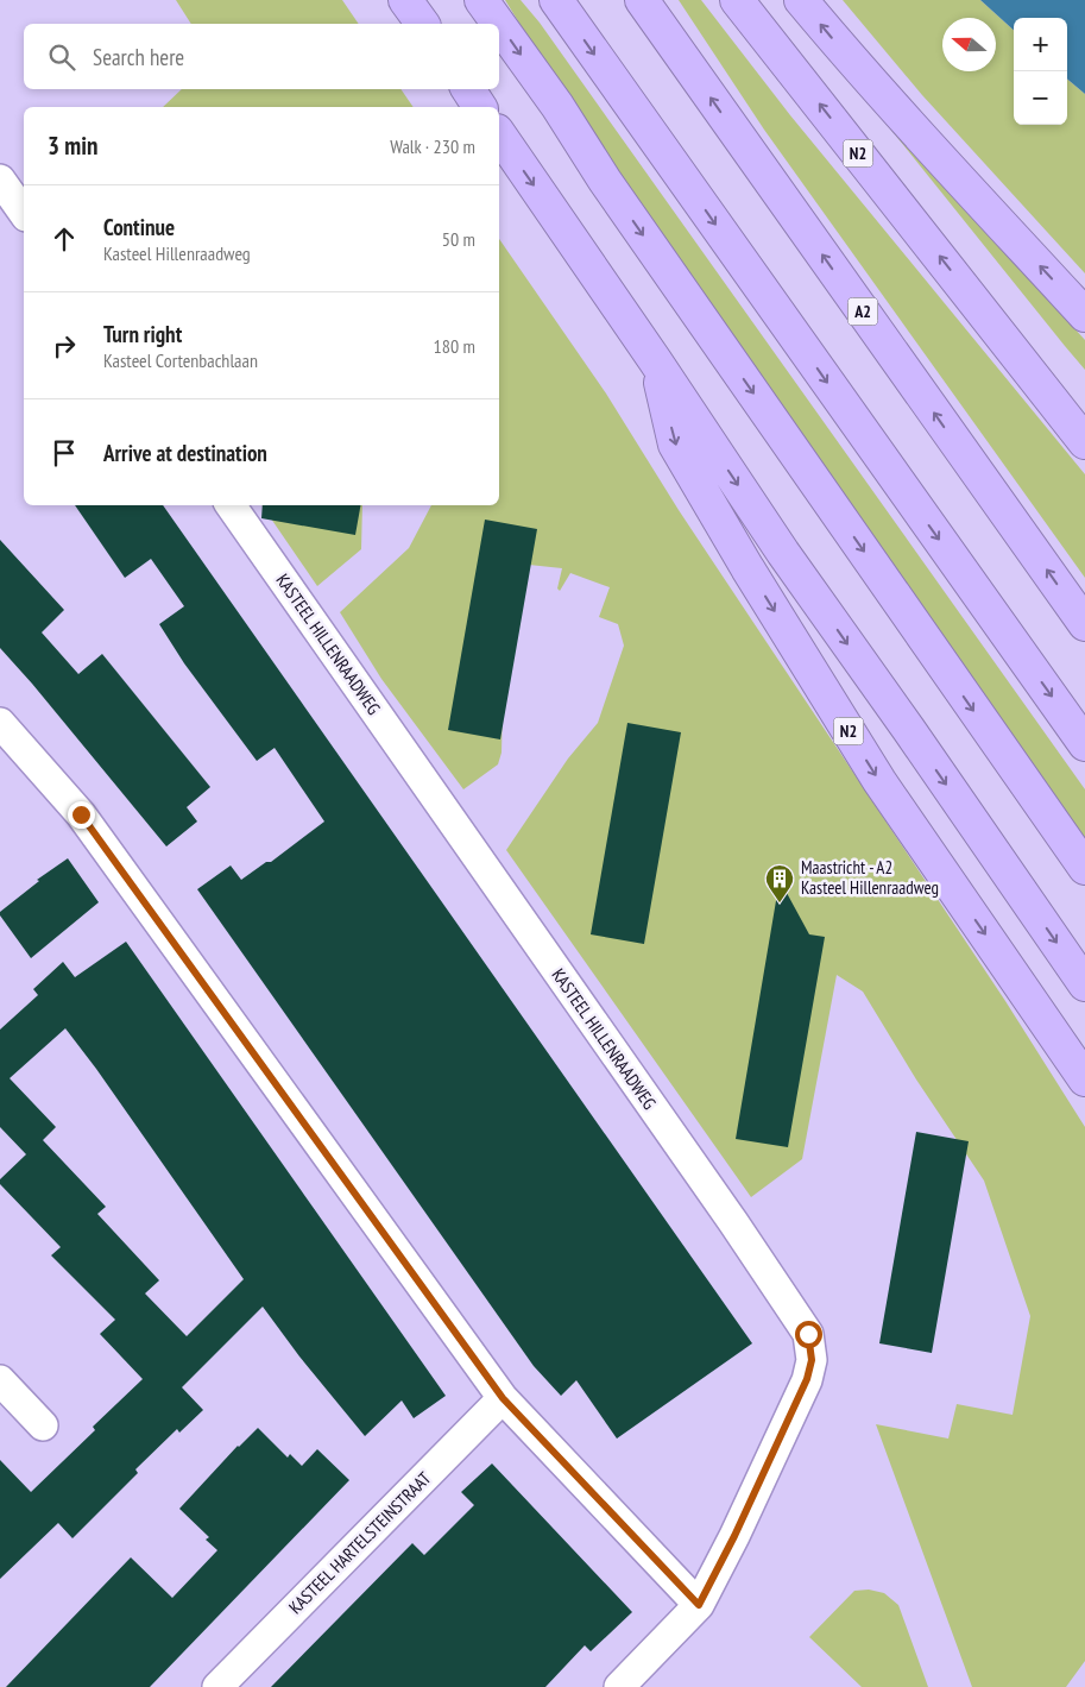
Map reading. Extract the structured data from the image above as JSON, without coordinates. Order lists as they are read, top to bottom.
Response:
{
  "streets": {
    "highway": ["N2", "A2"],
    "street": ["KASTEEL HILLENRAADWEG", "KASTEEL HARTELSTEINSTRAAT"]
  },
  "places": {
    "building": ["Maastricht - A2 Kasteel Hillenraadweg"]
  },
  "north": "left",
  "page": {
    "map_buttons": ["+", "−"],
    "search": "Search here",
    "heading": ["3 min", "Walk · 230 m"],
    "list": [
      ["Continue", "Kasteel Hillenraadweg", "50 m"],
      ["Turn right", "Kasteel Cortenbachlaan", "180 m"],
      "Arrive at destination"
    ]
  }
}
